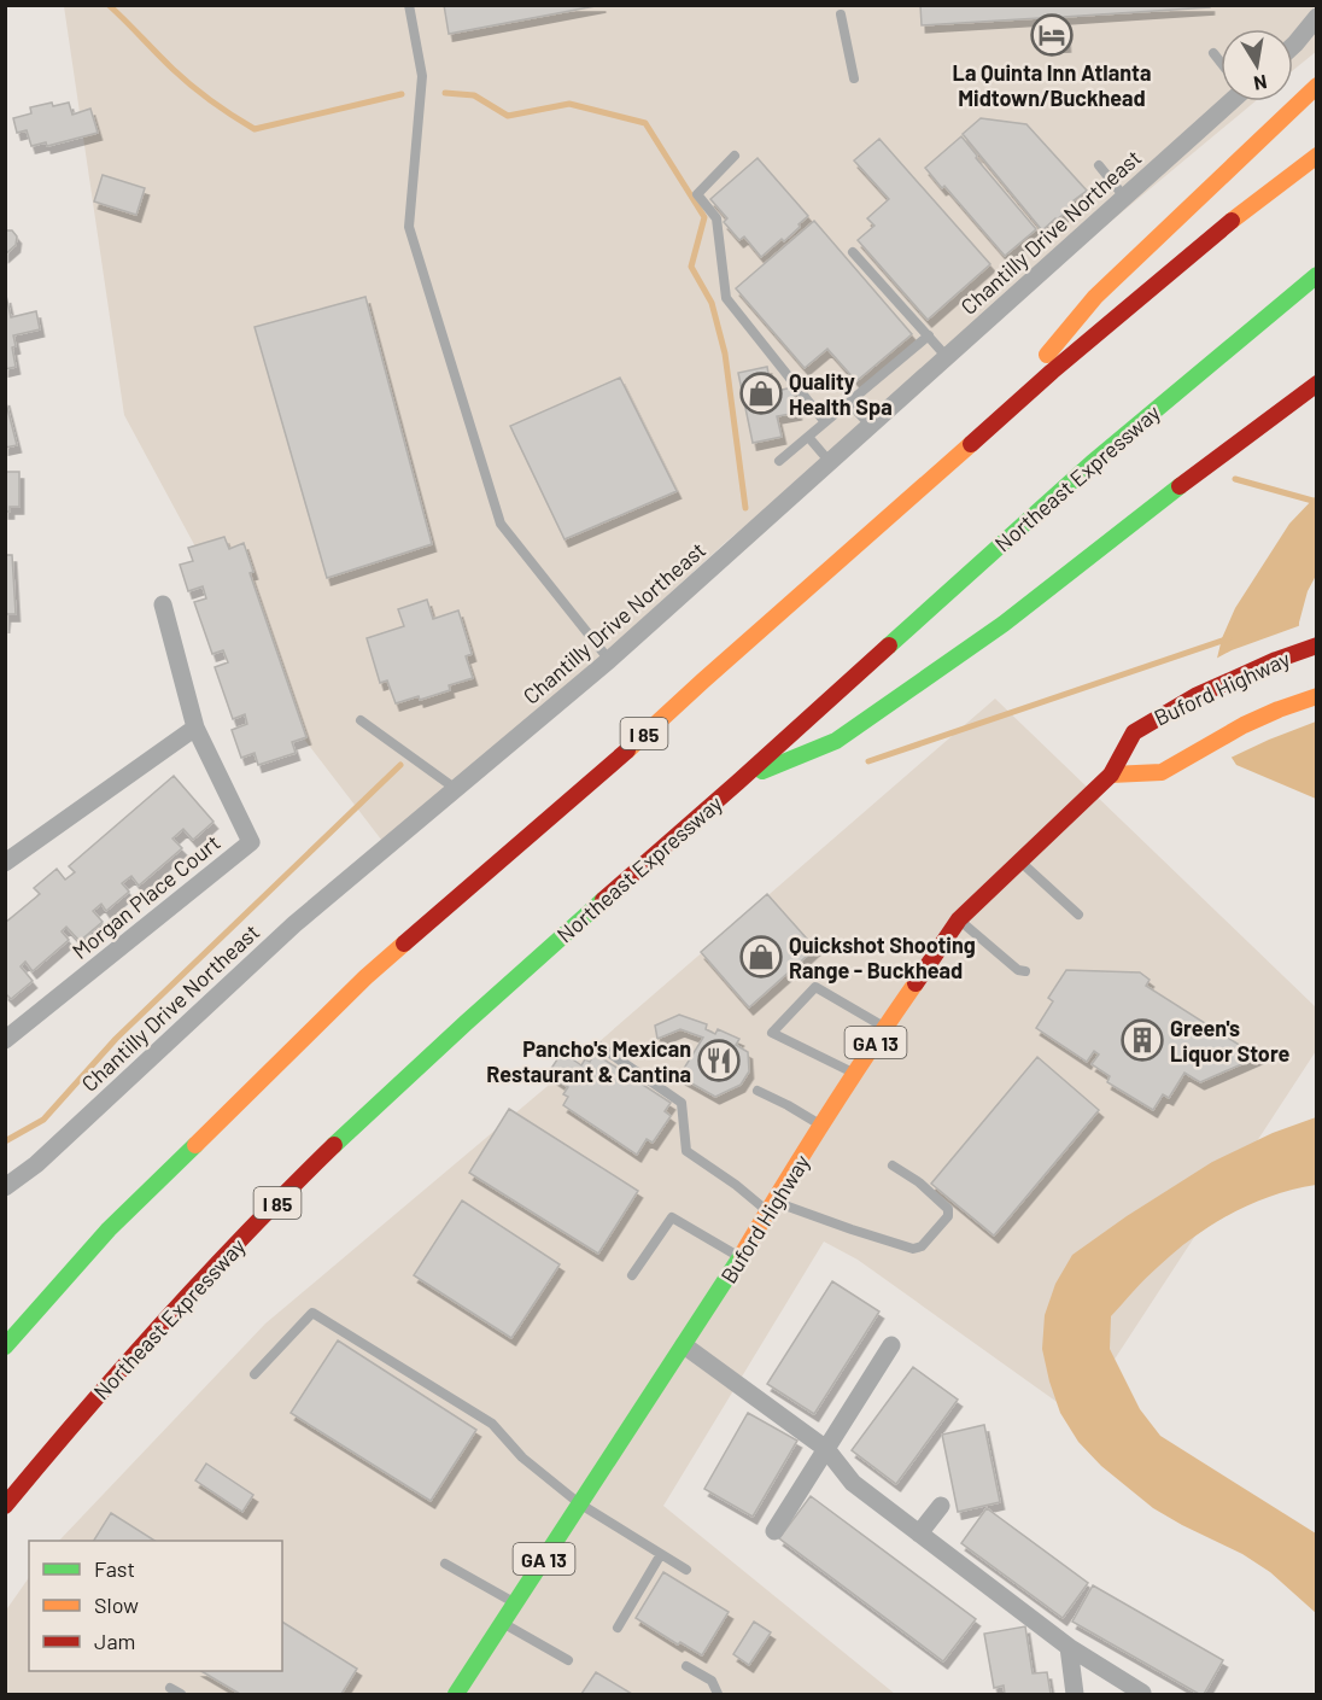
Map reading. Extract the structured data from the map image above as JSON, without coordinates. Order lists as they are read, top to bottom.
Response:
{
  "streets": {
    "main road": [
      "Northeast Expressway",
      "Buford Highway",
      "I 85",
      "GA 13"
    ],
    "street": ["Chantilly Drive Northeast", "Morgan Place Court"]
  },
  "places": {
    "hotel": ["La Quinta Inn Atlanta Midtown/Buckhead"],
    "shop": ["Quality Health Spa", "Quickshot Shooting Range - Buckhead"],
    "building": ["Green's Liquor Store"],
    "restaurant": ["Pancho's Mexican Restaurant & Cantina"]
  },
  "legend": ["Fast", "Slow", "Jam"],
  "north": "bottom"
}
